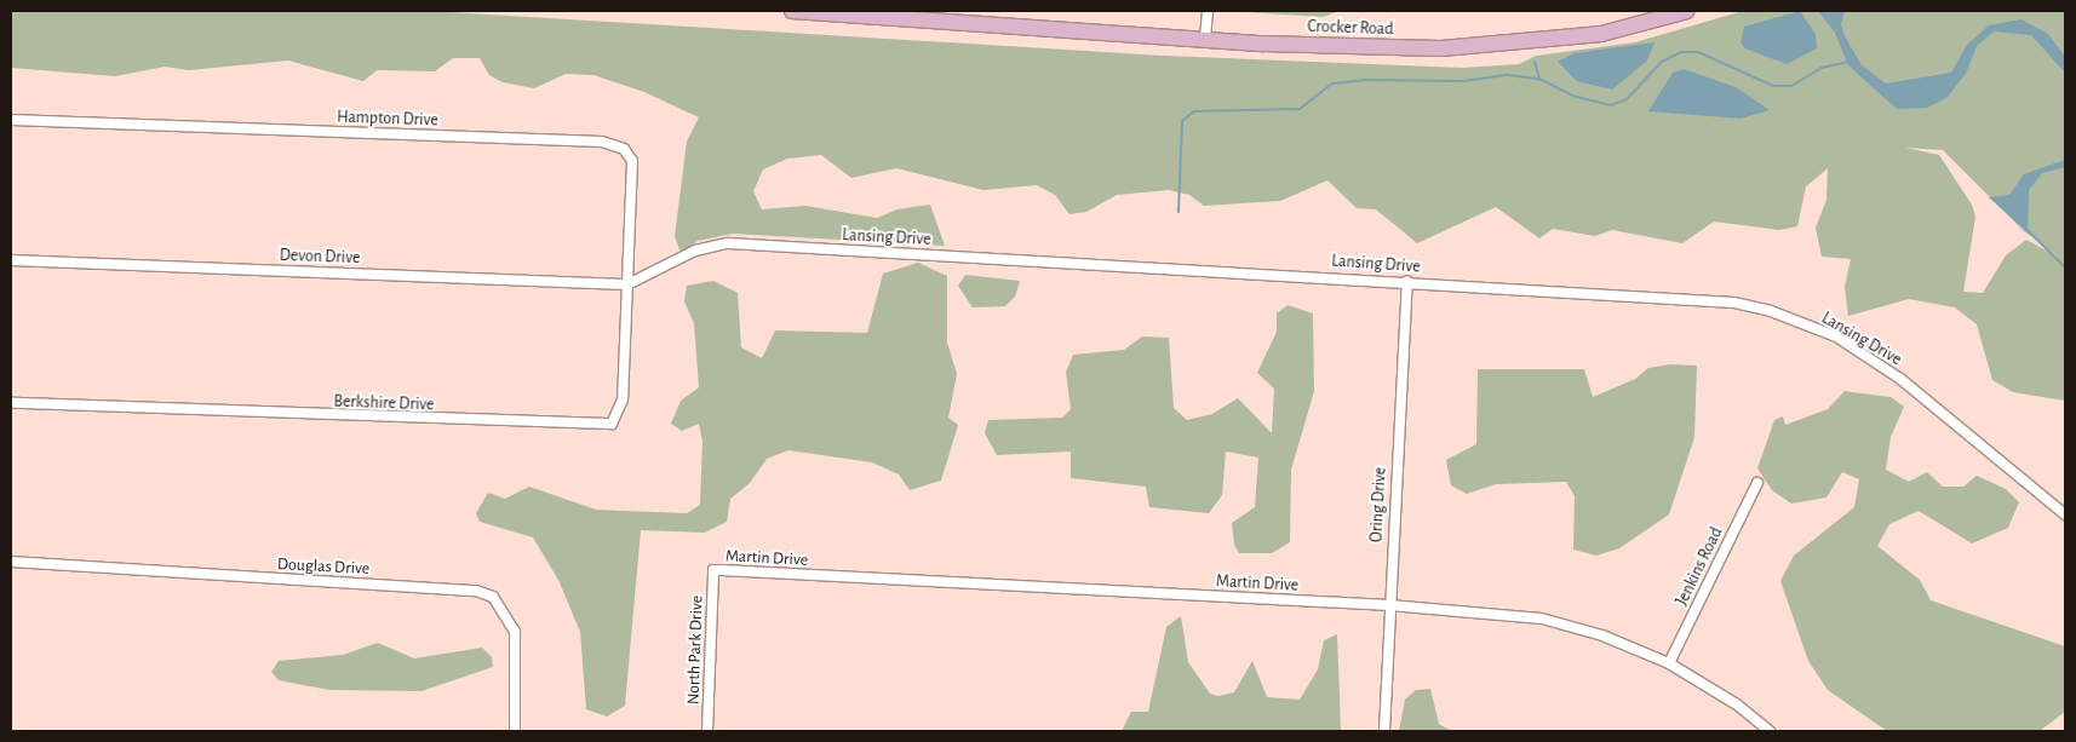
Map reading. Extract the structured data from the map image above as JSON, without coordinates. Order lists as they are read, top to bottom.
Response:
{
  "streets": {
    "main road": ["Crocker Road"],
    "street": [
      "Hampton Drive",
      "Lansing Drive",
      "Devon Drive",
      "Berkshire Drive",
      "Oring Drive",
      "Martin Drive",
      "Douglas Drive",
      "Jenkins Road",
      "North Park Drive"
    ]
  },
  "crossings": [
    ["Hampton Drive", "Lansing Drive"],
    ["Hampton Drive", "Devon Drive"],
    ["Hampton Drive", "Berkshire Drive"],
    ["Lansing Drive", "Devon Drive"],
    ["Lansing Drive", "Berkshire Drive"],
    ["Lansing Drive", "Oring Drive"],
    ["Devon Drive", "Berkshire Drive"],
    ["Oring Drive", "Martin Drive"],
    ["Martin Drive", "Jenkins Road"],
    ["Martin Drive", "North Park Drive"]
  ]
}
